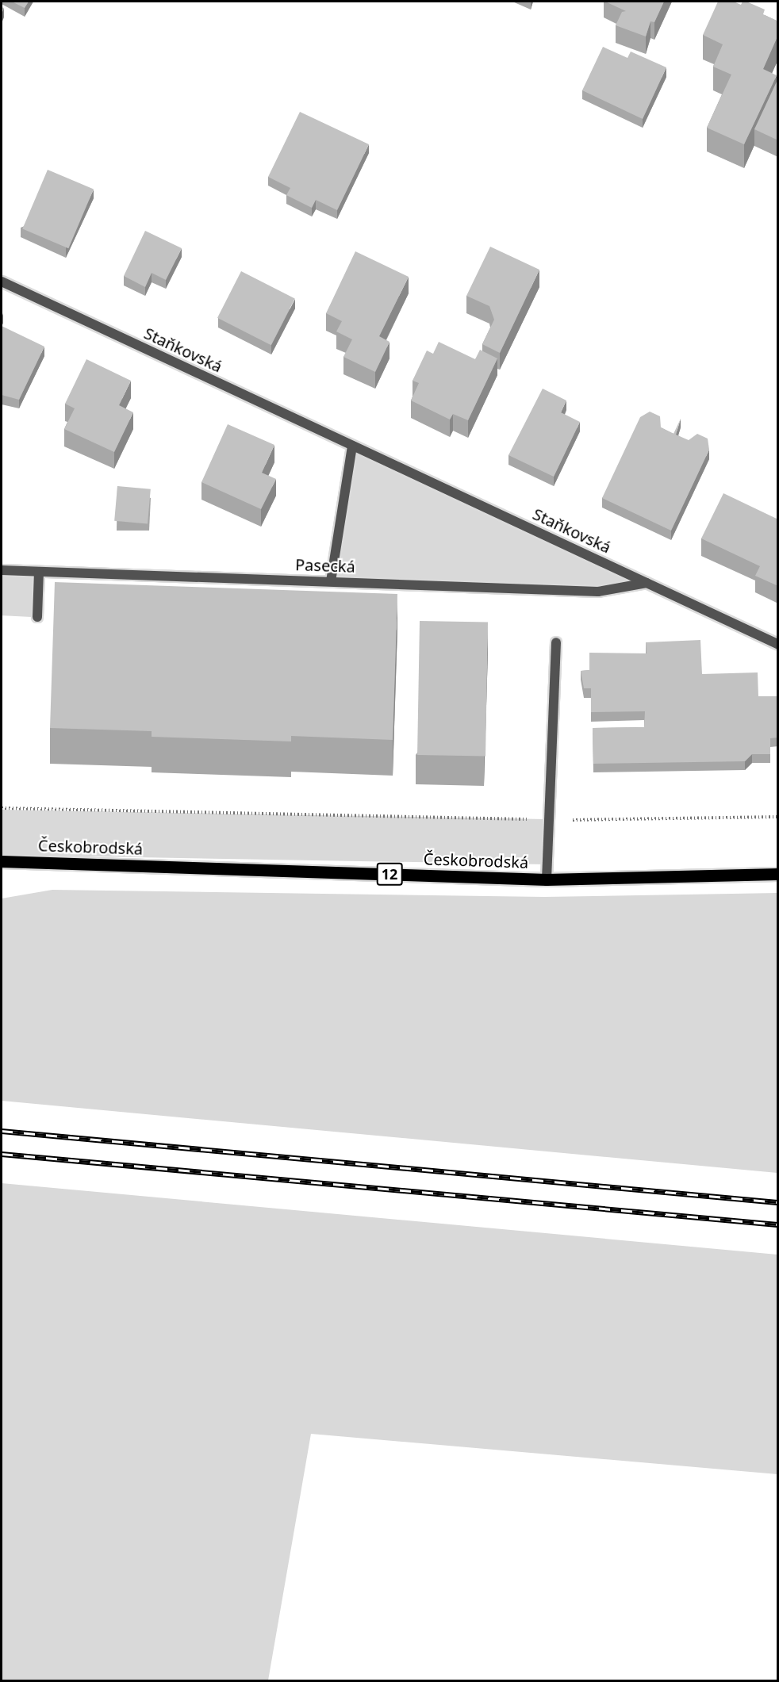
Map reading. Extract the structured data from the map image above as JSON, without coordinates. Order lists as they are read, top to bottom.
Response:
{
  "streets": {
    "main road": ["Českobrodská", "12"],
    "street": ["Staňkovská", "Pasecká"]
  },
  "crossings": [
    ["Staňkovská", "Pasecká"]
  ]
}
